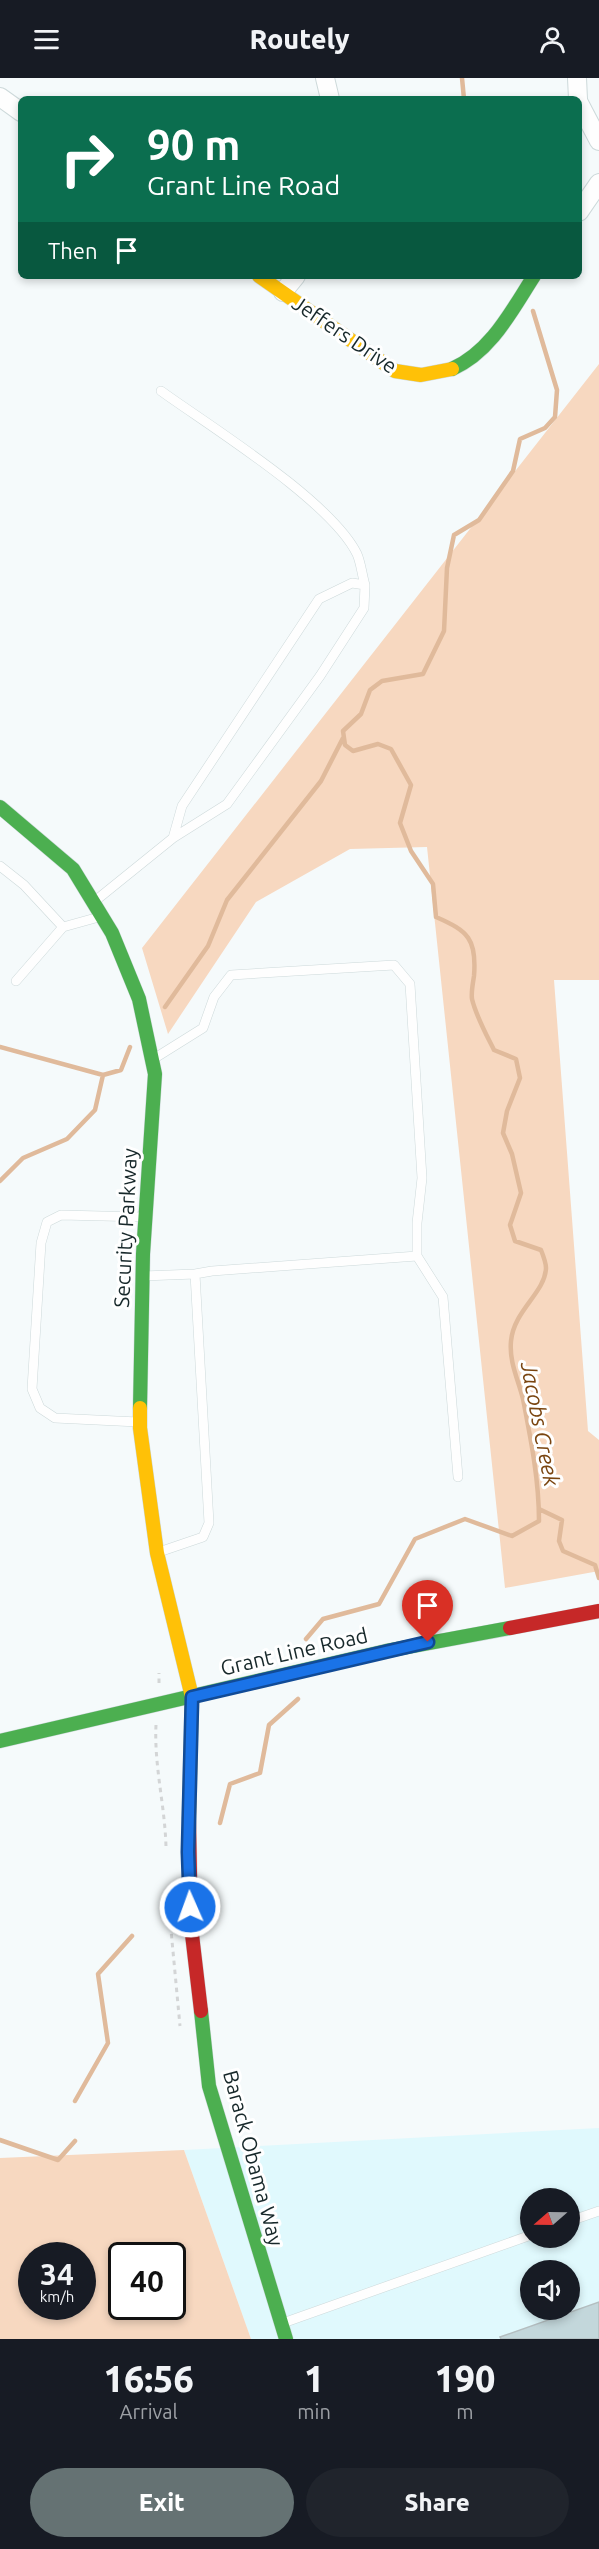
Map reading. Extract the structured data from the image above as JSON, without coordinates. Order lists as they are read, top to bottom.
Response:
{
  "streets": {
    "street": [
      "Jeffers Drive",
      "Security Parkway",
      "Grant Line Road",
      "Barack Obama Way"
    ]
  },
  "crossings": [
    ["Security Parkway", "Grant Line Road"],
    ["Security Parkway", "Barack Obama Way"],
    ["Grant Line Road", "Barack Obama Way"]
  ],
  "water": ["Jacobs Creek"],
  "north": "left",
  "page": {
    "header": "Routely",
    "turn": ["90 m", "Grant Line Road"],
    "then": "Then",
    "speed": "34 km/h",
    "limit": "40",
    "eta": [
      "16:56",
      "Arrival",
      "1",
      "min",
      "190",
      "m"
    ],
    "buttons": ["Exit", "Share"]
  }
}
